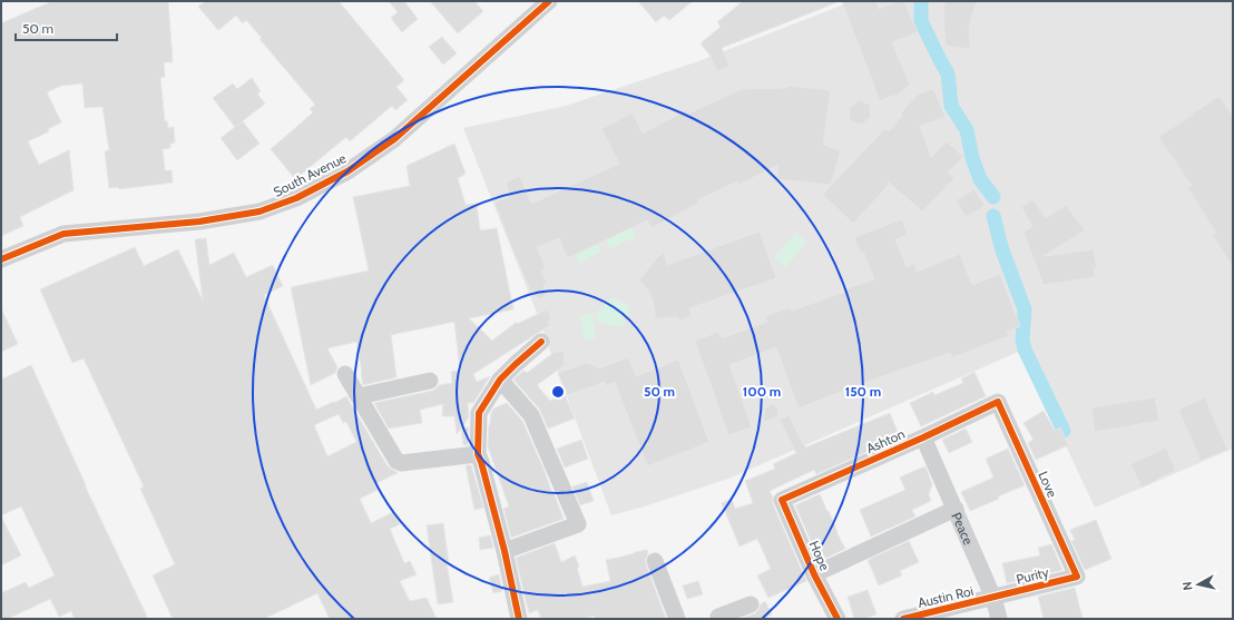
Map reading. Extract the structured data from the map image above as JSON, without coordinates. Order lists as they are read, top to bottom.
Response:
{
  "streets": {
    "street": [
      "South Avenue",
      "Ashton",
      "Love",
      "Peace",
      "Hope",
      "Purity",
      "Austin Roi"
    ]
  },
  "crossings": [
    ["Ashton", "Love"],
    ["Ashton", "Peace"],
    ["Ashton", "Hope"],
    ["Love", "Purity"],
    ["Peace", "Purity"],
    ["Peace", "Austin Roi"],
    ["Purity", "Austin Roi"]
  ],
  "scale_bar": "50 m",
  "north": "left",
  "rings": ["50 m", "100 m", "150 m"]
}
